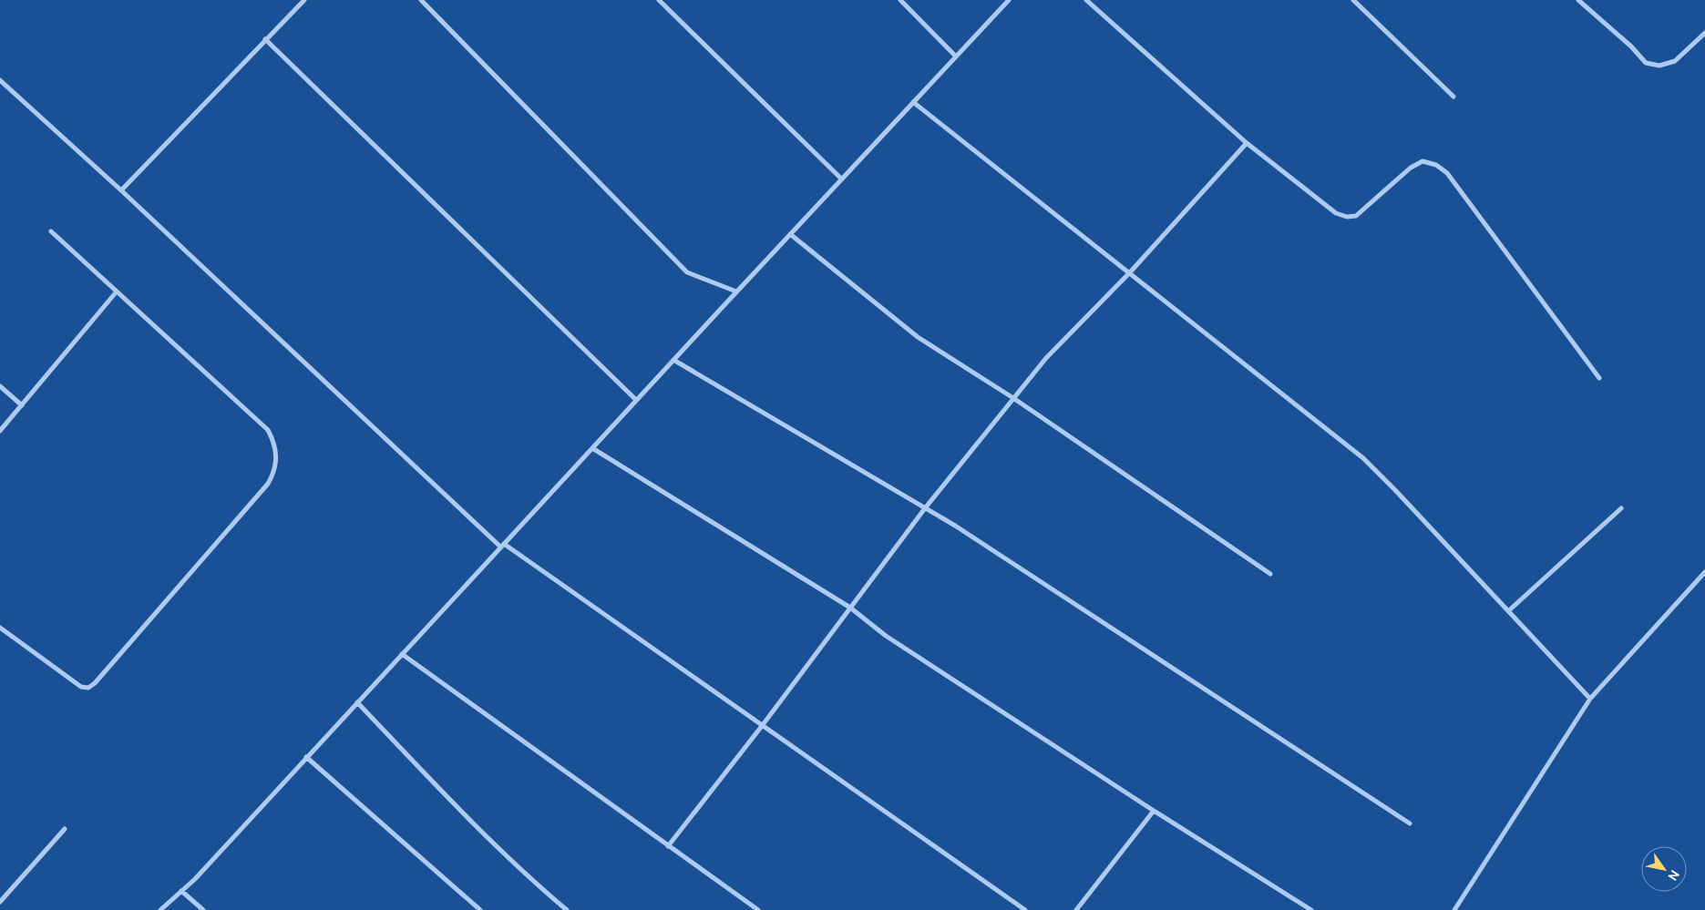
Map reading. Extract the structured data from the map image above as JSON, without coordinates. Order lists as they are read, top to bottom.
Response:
{
  "north": "bottom right"
}
